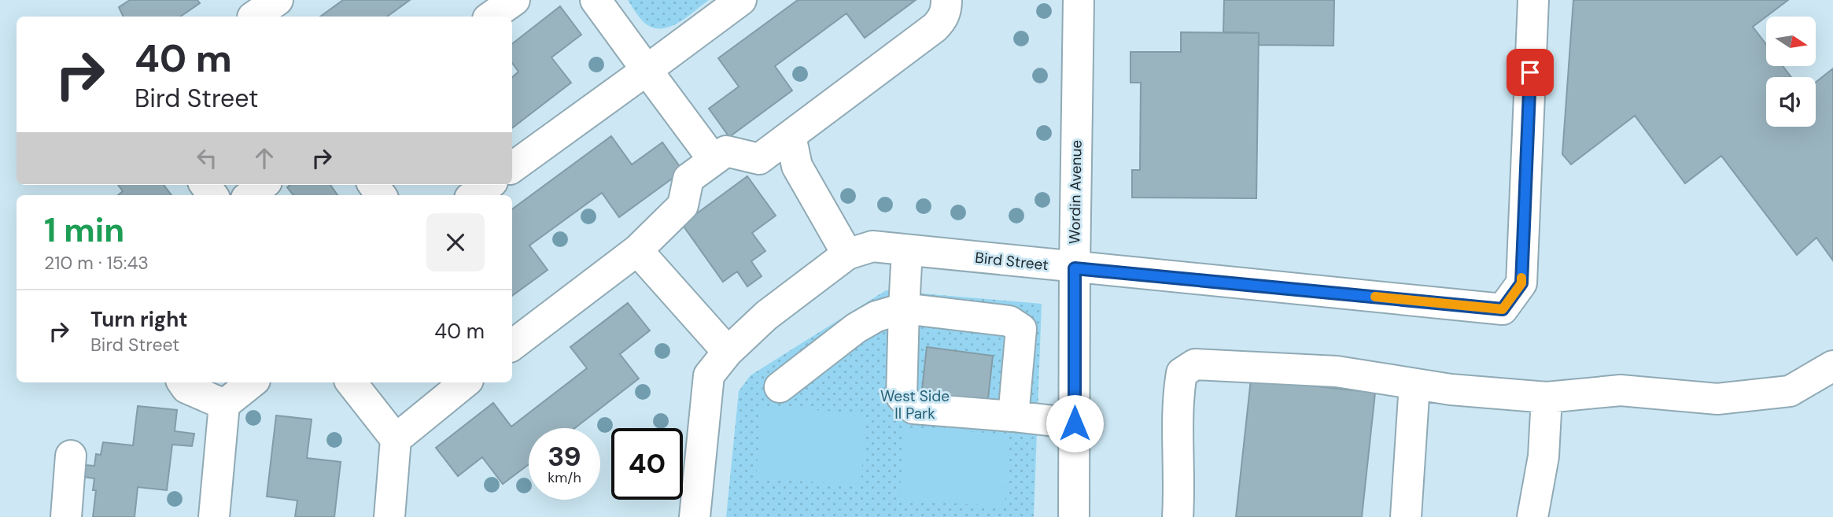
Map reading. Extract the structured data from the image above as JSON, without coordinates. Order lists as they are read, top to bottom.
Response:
{
  "streets": {
    "street": ["Wordin Avenue", "Bird Street"]
  },
  "crossings": [
    ["Wordin Avenue", "Bird Street"]
  ],
  "parks": ["West Side II Park"],
  "north": "right",
  "page": {
    "turn": ["40 m", "Bird Street"],
    "heading": ["1 min", "210 m · 15:43"],
    "list": [
      {
        "name": "Turn right",
        "note": "Bird Street",
        "value": "40 m"
      }
    ],
    "speed": "39 km/h",
    "limit": "40"
  }
}
